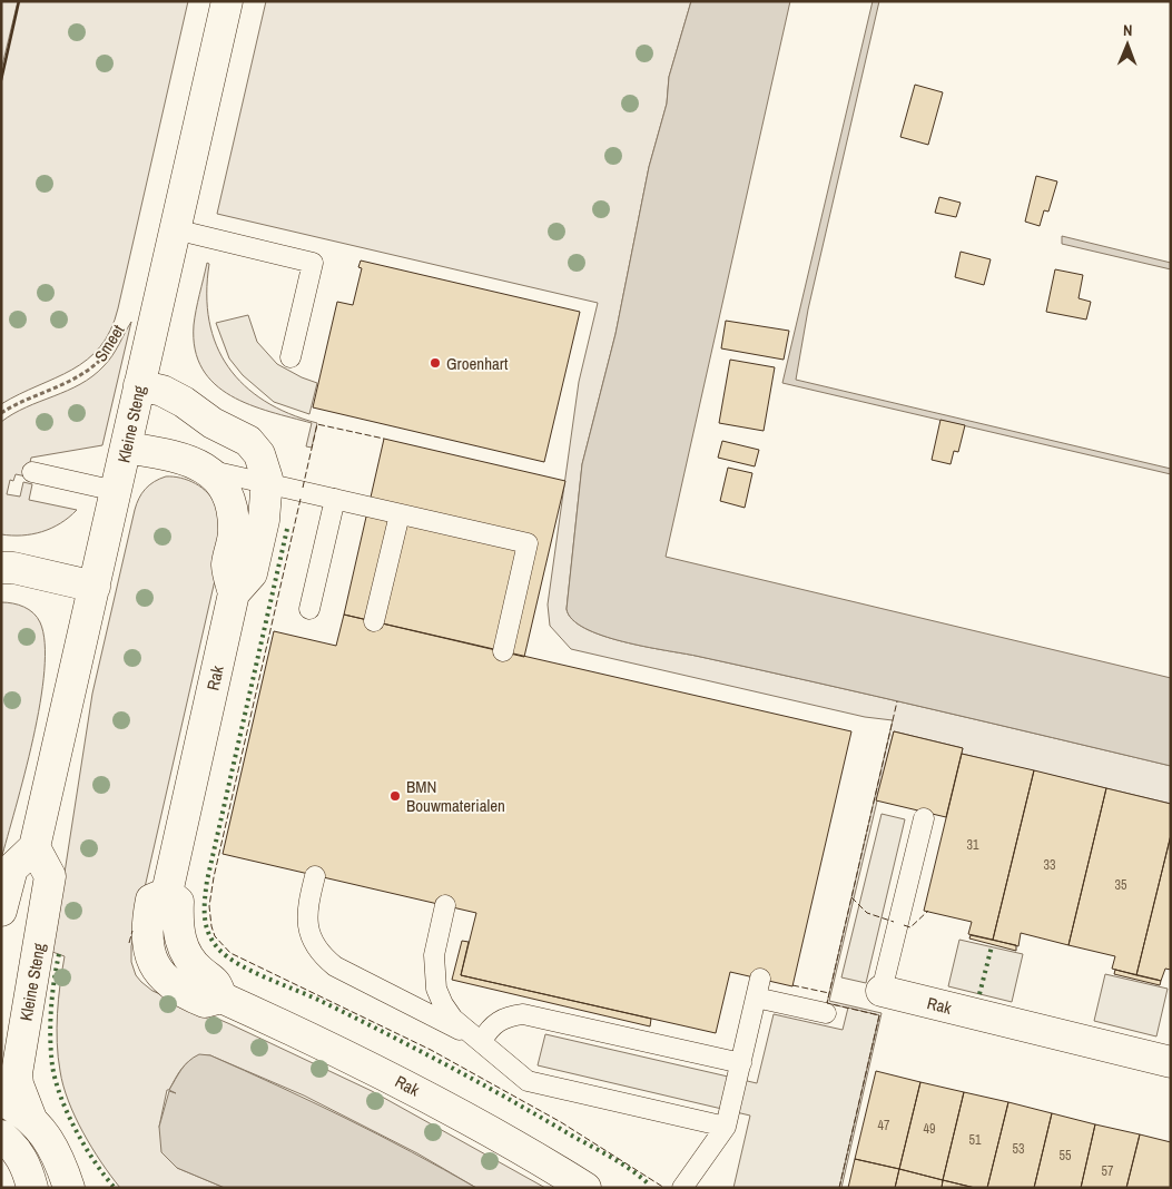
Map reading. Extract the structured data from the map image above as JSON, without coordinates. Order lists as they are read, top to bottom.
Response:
{
  "streets": {
    "street": ["Kleine Steng", "Rak"],
    "path": ["Smeet"]
  },
  "crossings": [
    ["Kleine Steng", "Rak"]
  ],
  "places": ["Groenhart", "BMN Bouwmaterialen"],
  "house_numbers": [
    "31",
    "33",
    "35",
    "47",
    "49",
    "51",
    "53",
    "55",
    "57"
  ],
  "north": "top"
}
